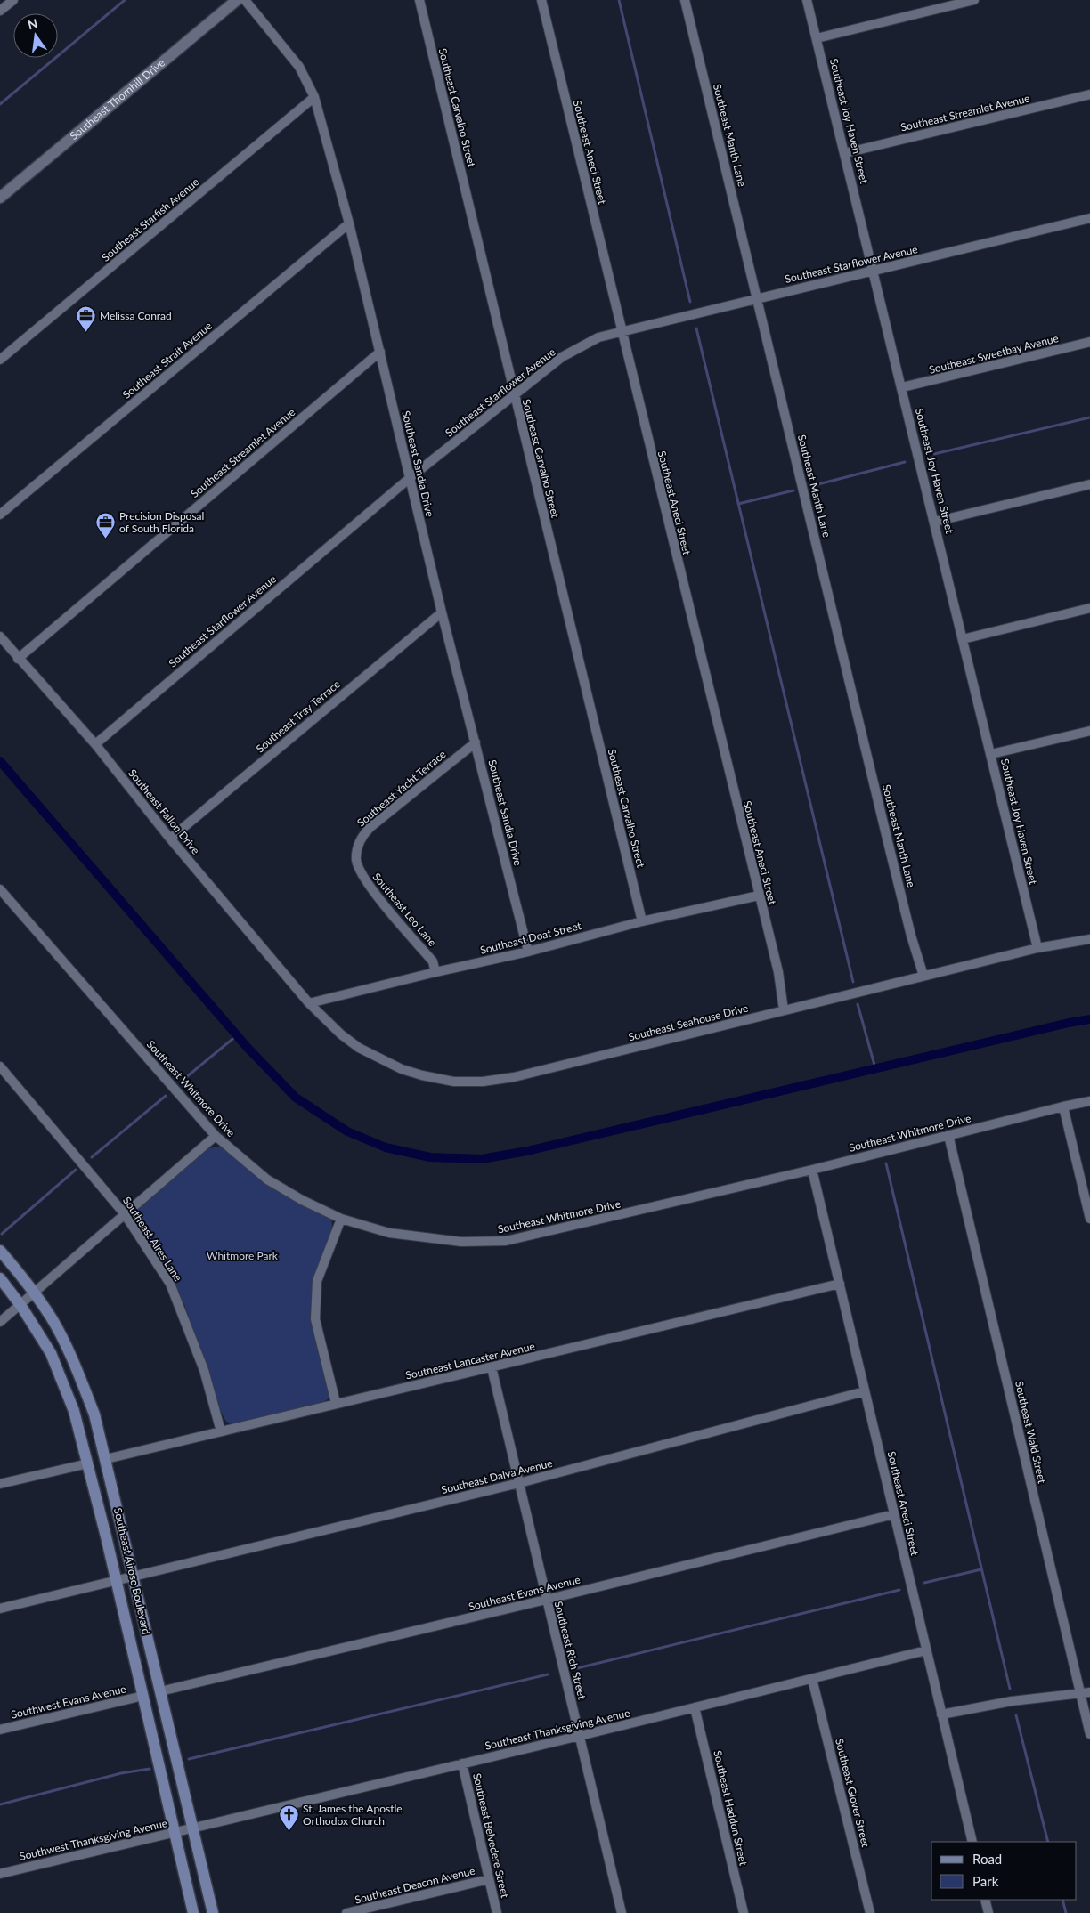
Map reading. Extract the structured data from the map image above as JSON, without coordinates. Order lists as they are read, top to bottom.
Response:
{
  "streets": {
    "main road": ["Southeast Airoso Boulevard"],
    "street": [
      "Southeast Thornhill Drive",
      "Southeast Carvalho Street",
      "Southeast Streamlet Avenue",
      "Southeast Joy Haven Street",
      "Southeast Manth Lane",
      "Southeast Aneci Street",
      "Southeast Starfish Avenue",
      "Southeast Starflower Avenue",
      "Southeast Sweetbay Avenue",
      "Southeast Strait Avenue",
      "Southeast Sandia Drive",
      "Southeast Tray Terrace",
      "Southeast Yacht Terrace",
      "Southeast Fallon Drive",
      "Southeast Leo Lane",
      "Southeast Doat Street",
      "Southeast Seahouse Drive",
      "Southeast Whitmore Drive",
      "Southeast Aires Lane",
      "Southeast Lancaster Avenue",
      "Southeast Wald Street",
      "Southeast Dalva Avenue",
      "Southeast Evans Avenue",
      "Southeast Rich Street",
      "Southwest Evans Avenue",
      "Southeast Thanksgiving Avenue",
      "Southeast Glover Street",
      "Southeast Haddon Street",
      "Southeast Belvedere Street",
      "Southwest Thanksgiving Avenue",
      "Southeast Deacon Avenue"
    ]
  },
  "crossings": [
    ["Southeast Carvalho Street", "Southeast Starflower Avenue"],
    ["Southeast Carvalho Street", "Southeast Doat Street"],
    ["Southeast Streamlet Avenue", "Southeast Joy Haven Street"],
    ["Southeast Streamlet Avenue", "Southeast Sandia Drive"],
    ["Southeast Streamlet Avenue", "Southeast Fallon Drive"],
    ["Southeast Joy Haven Street", "Southeast Starflower Avenue"],
    ["Southeast Joy Haven Street", "Southeast Sweetbay Avenue"],
    ["Southeast Joy Haven Street", "Southeast Seahouse Drive"],
    ["Southeast Manth Lane", "Southeast Starflower Avenue"],
    ["Southeast Manth Lane", "Southeast Seahouse Drive"],
    ["Southeast Aneci Street", "Southeast Starflower Avenue"],
    ["Southeast Aneci Street", "Southeast Doat Street"],
    ["Southeast Aneci Street", "Southeast Seahouse Drive"],
    ["Southeast Aneci Street", "Southeast Whitmore Drive"],
    ["Southeast Aneci Street", "Southeast Lancaster Avenue"],
    ["Southeast Aneci Street", "Southeast Dalva Avenue"],
    ["Southeast Aneci Street", "Southeast Evans Avenue"],
    ["Southeast Aneci Street", "Southeast Thanksgiving Avenue"],
    ["Southeast Starfish Avenue", "Southeast Sandia Drive"],
    ["Southeast Starflower Avenue", "Southeast Sandia Drive"],
    ["Southeast Starflower Avenue", "Southeast Fallon Drive"],
    ["Southeast Strait Avenue", "Southeast Sandia Drive"],
    ["Southeast Sandia Drive", "Southeast Tray Terrace"],
    ["Southeast Sandia Drive", "Southeast Yacht Terrace"],
    ["Southeast Sandia Drive", "Southeast Doat Street"],
    ["Southeast Tray Terrace", "Southeast Fallon Drive"],
    ["Southeast Yacht Terrace", "Southeast Leo Lane"],
    ["Southeast Fallon Drive", "Southeast Doat Street"],
    ["Southeast Fallon Drive", "Southeast Seahouse Drive"],
    ["Southeast Leo Lane", "Southeast Doat Street"],
    ["Southeast Doat Street", "Southeast Seahouse Drive"],
    ["Southeast Whitmore Drive", "Southeast Wald Street"],
    ["Southeast Aires Lane", "Southeast Lancaster Avenue"],
    ["Southeast Lancaster Avenue", "Southeast Airoso Boulevard"],
    ["Southeast Lancaster Avenue", "Southeast Rich Street"],
    ["Southeast Dalva Avenue", "Southeast Airoso Boulevard"],
    ["Southeast Dalva Avenue", "Southeast Rich Street"],
    ["Southeast Airoso Boulevard", "Southeast Evans Avenue"],
    ["Southeast Airoso Boulevard", "Southwest Evans Avenue"],
    ["Southeast Airoso Boulevard", "Southeast Thanksgiving Avenue"],
    ["Southeast Airoso Boulevard", "Southwest Thanksgiving Avenue"],
    ["Southeast Evans Avenue", "Southeast Rich Street"],
    ["Southeast Rich Street", "Southeast Thanksgiving Avenue"],
    ["Southeast Thanksgiving Avenue", "Southeast Glover Street"],
    ["Southeast Thanksgiving Avenue", "Southeast Haddon Street"],
    ["Southeast Thanksgiving Avenue", "Southeast Belvedere Street"],
    ["Southeast Thanksgiving Avenue", "Southwest Thanksgiving Avenue"],
    ["Southeast Belvedere Street", "Southeast Deacon Avenue"]
  ],
  "parks": ["Whitmore Park"],
  "places": {
    "office": ["Melissa Conrad", "Precision Disposal of South Florida"],
    "church": ["St. James the Apostle Orthodox Church"]
  },
  "legend": ["Road", "Park"],
  "north": "top"
}
